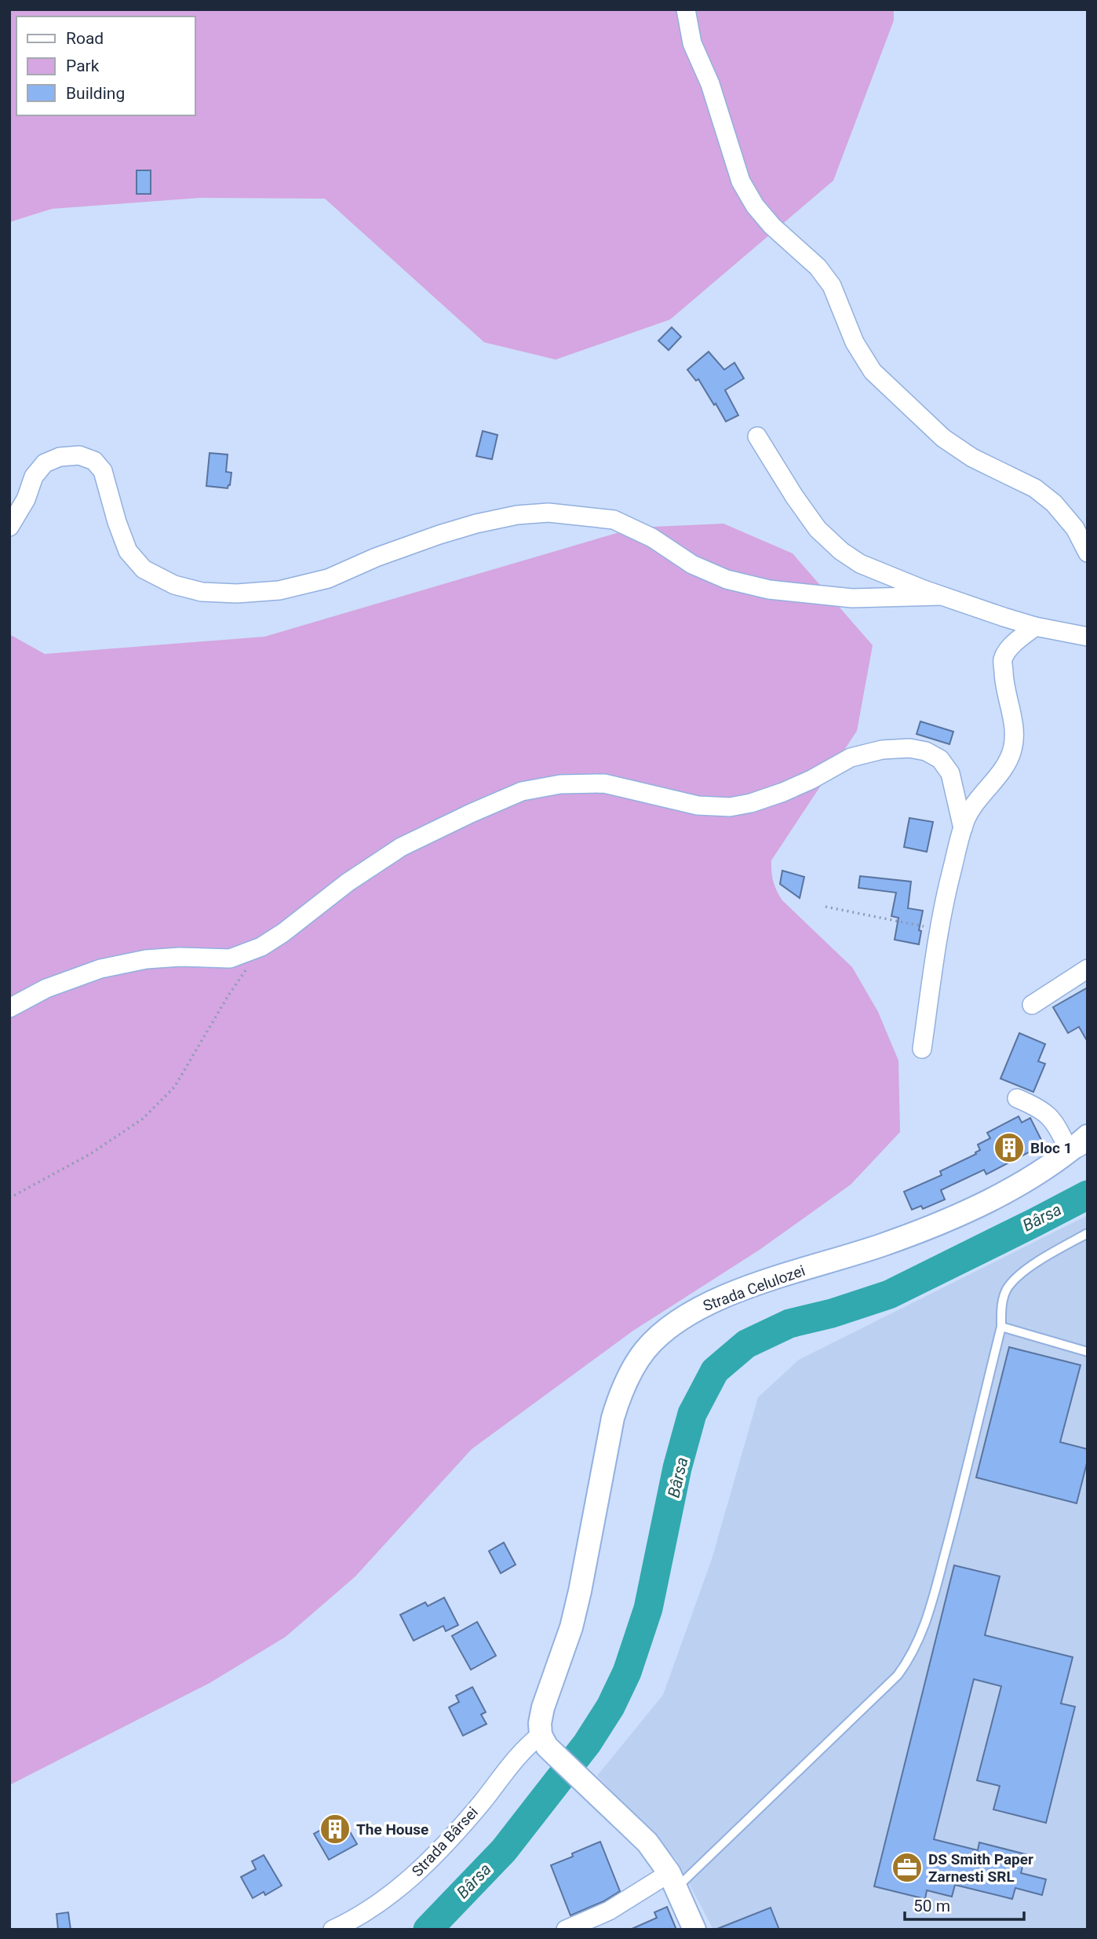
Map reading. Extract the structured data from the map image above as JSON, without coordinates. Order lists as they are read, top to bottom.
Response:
{
  "streets": {
    "street": ["Strada Celulozei", "Strada Bârsei"]
  },
  "crossings": [
    ["Strada Celulozei", "Strada Bârsei"]
  ],
  "water": ["Bârsa"],
  "places": {
    "building": ["Bloc 1", "The House"],
    "office": ["DS Smith Paper Zarnesti SRL"]
  },
  "legend": ["Road", "Park", "Building"],
  "scale_bar": "50 m"
}
